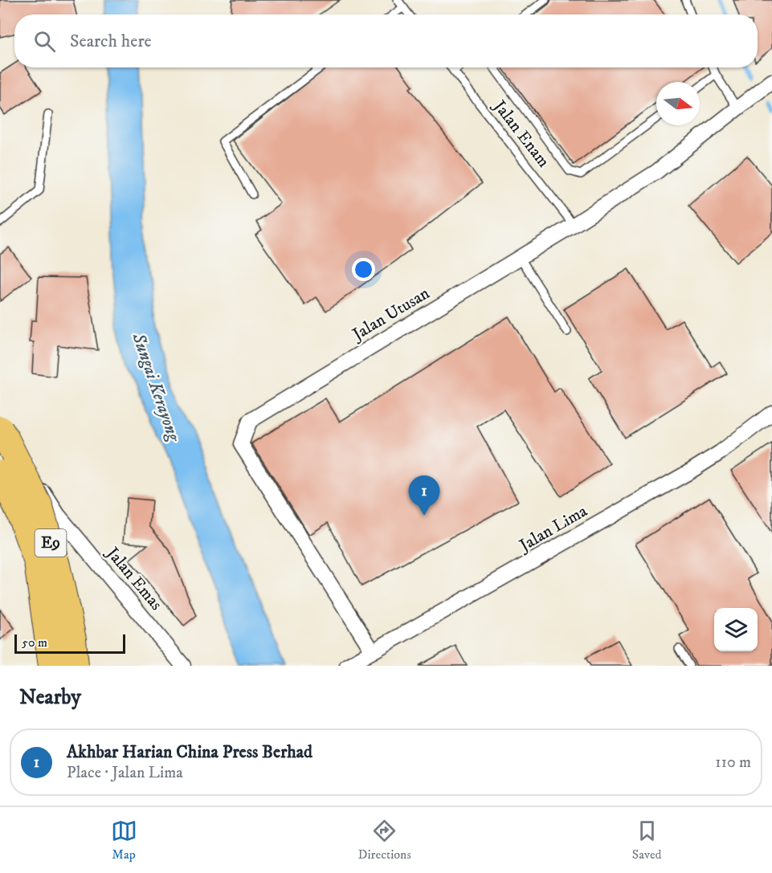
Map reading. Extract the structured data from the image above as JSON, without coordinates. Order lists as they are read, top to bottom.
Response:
{
  "streets": {
    "highway": ["E9"],
    "street": ["Jalan Utusan", "Jalan Lima", "Jalan Emas"],
    "lane": ["Jalan Enam"]
  },
  "crossings": [
    ["Jalan Enam", "Jalan Utusan"],
    ["Jalan Utusan", "Jalan Lima"],
    ["E9", "Jalan Emas"]
  ],
  "water": ["Sungai Kerayong"],
  "scale_bar": "50 m",
  "north": "right",
  "page": {
    "search": "Search here",
    "pins": "1",
    "scale": "50 m",
    "heading": "Nearby",
    "list": [
      {
        "mark": "1",
        "name": "Akhbar Harian China Press Berhad",
        "note": "Place · Jalan Lima",
        "value": "110 m"
      }
    ],
    "nav": ["Map", "Directions", "Saved"]
  }
}
